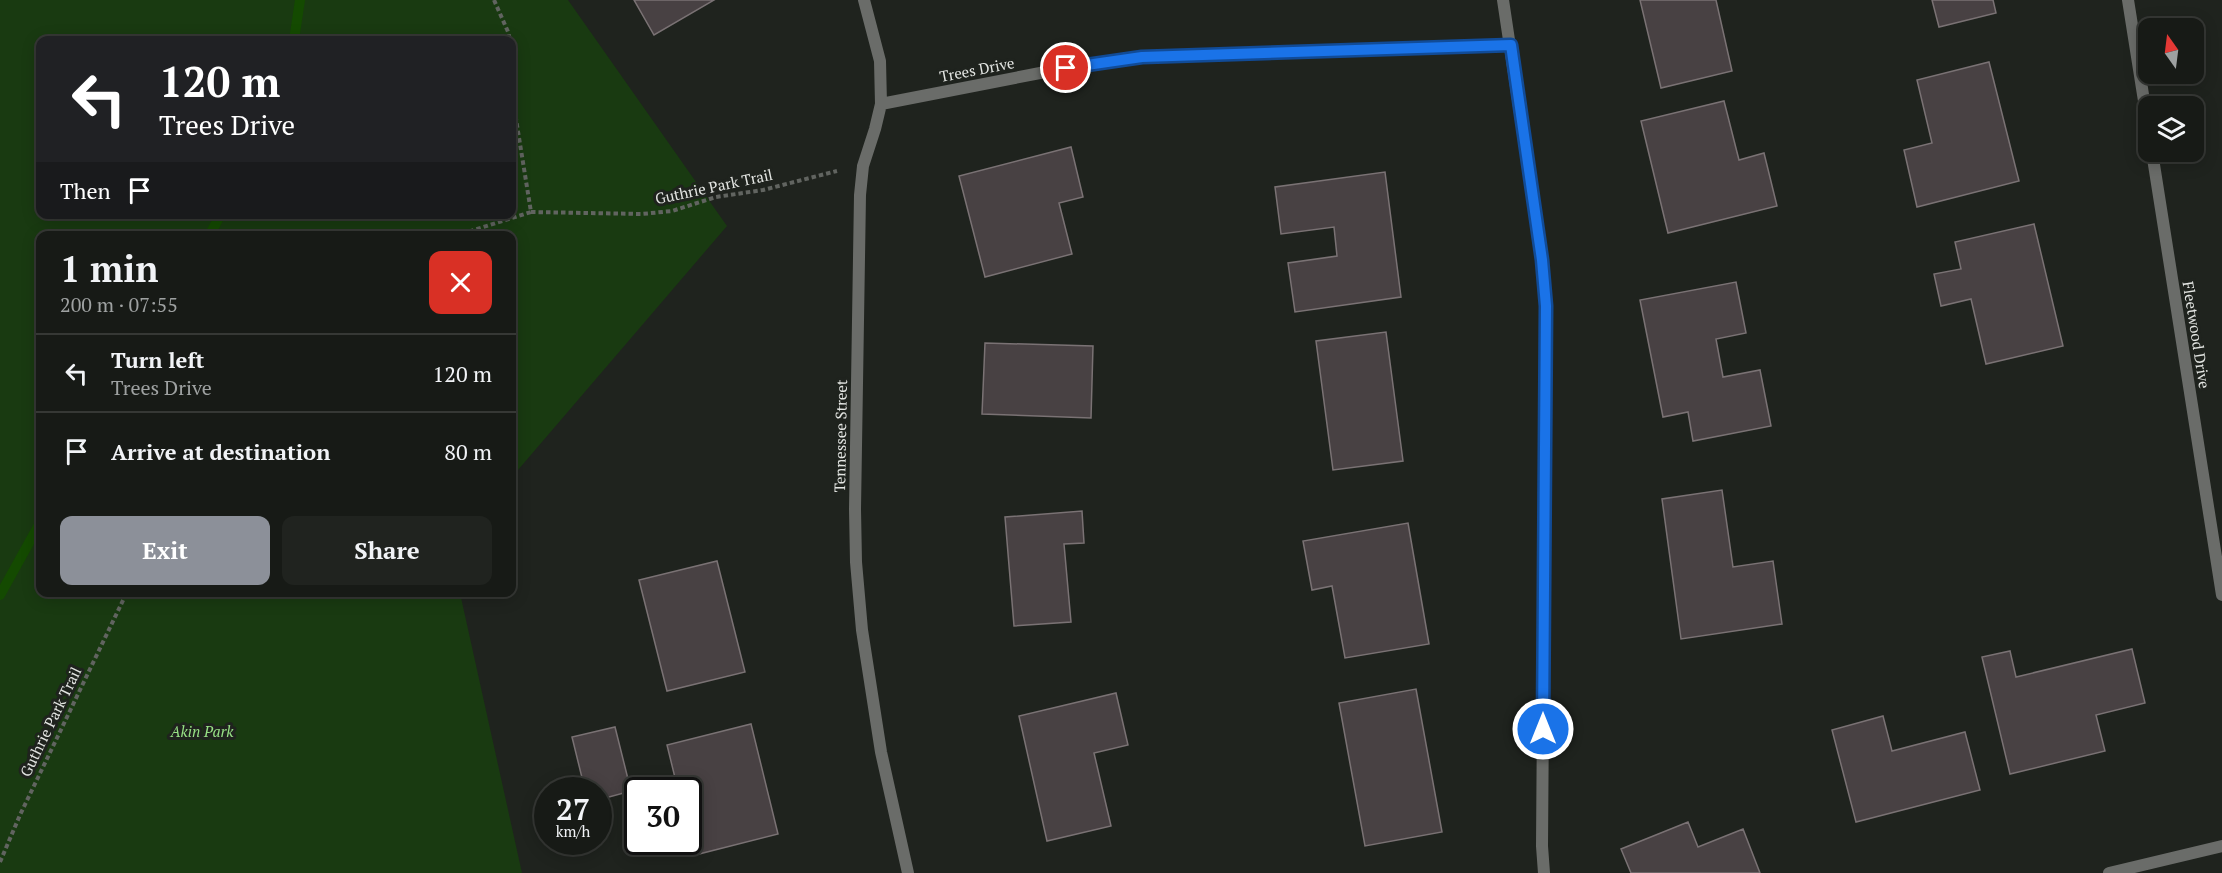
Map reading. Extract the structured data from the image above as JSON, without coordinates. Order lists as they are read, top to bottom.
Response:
{
  "streets": {
    "street": ["Trees Drive", "Fleetwood Drive", "Tennessee Street"],
    "path": ["Guthrie Park Trail"]
  },
  "crossings": [
    ["Trees Drive", "Tennessee Street"],
    ["Guthrie Park Trail", "Tennessee Street"]
  ],
  "parks": ["Akin Park"],
  "north": "top",
  "page": {
    "turn": ["120 m", "Trees Drive"],
    "then": "Then",
    "heading": ["1 min", "200 m · 07:55"],
    "list": [
      {
        "name": "Turn left",
        "note": "Trees Drive",
        "value": "120 m"
      },
      {
        "name": "Arrive at destination",
        "value": "80 m"
      }
    ],
    "buttons": ["Exit", "Share"],
    "speed": "27 km/h",
    "limit": "30"
  }
}
